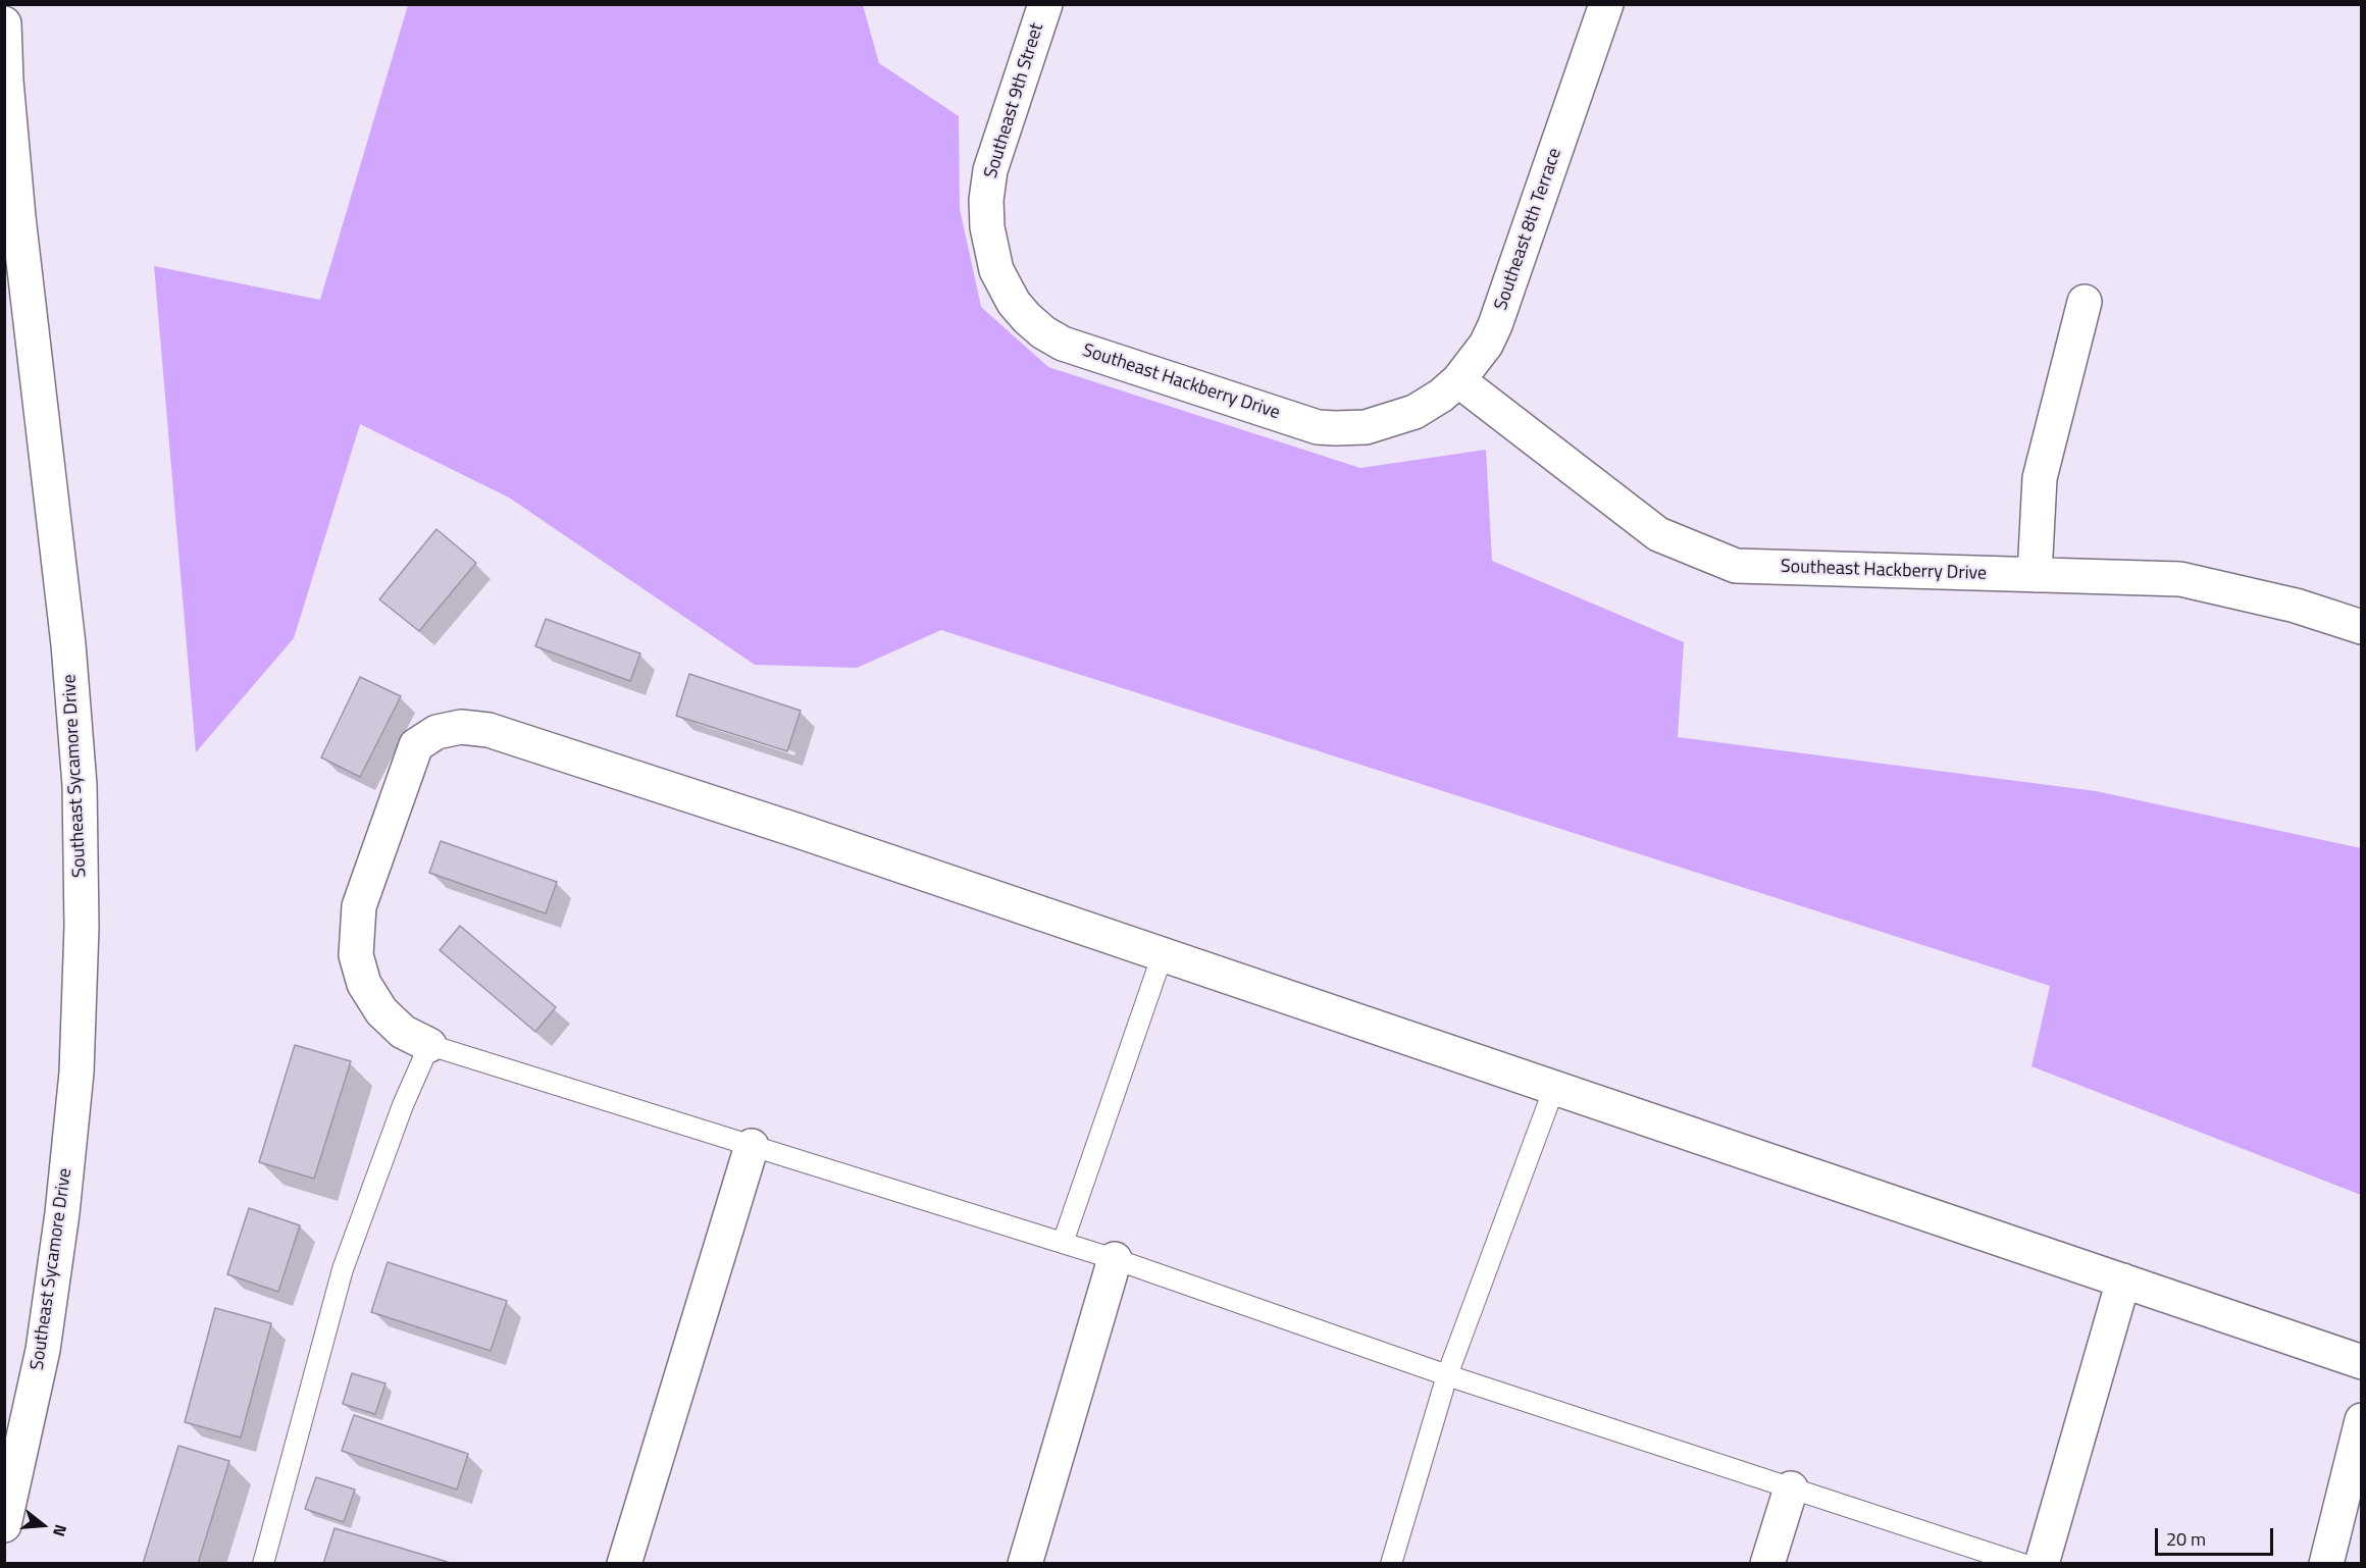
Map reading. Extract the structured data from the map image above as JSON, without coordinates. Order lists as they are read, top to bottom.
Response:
{
  "streets": {
    "street": [
      "Southeast 9th Street",
      "Southeast 8th Terrace",
      "Southeast Hackberry Drive",
      "Southeast Sycamore Drive"
    ]
  },
  "crossings": [
    ["Southeast 9th Street", "Southeast Hackberry Drive"],
    ["Southeast 8th Terrace", "Southeast Hackberry Drive"]
  ],
  "scale_bar": "20 m",
  "north": "right"
}
